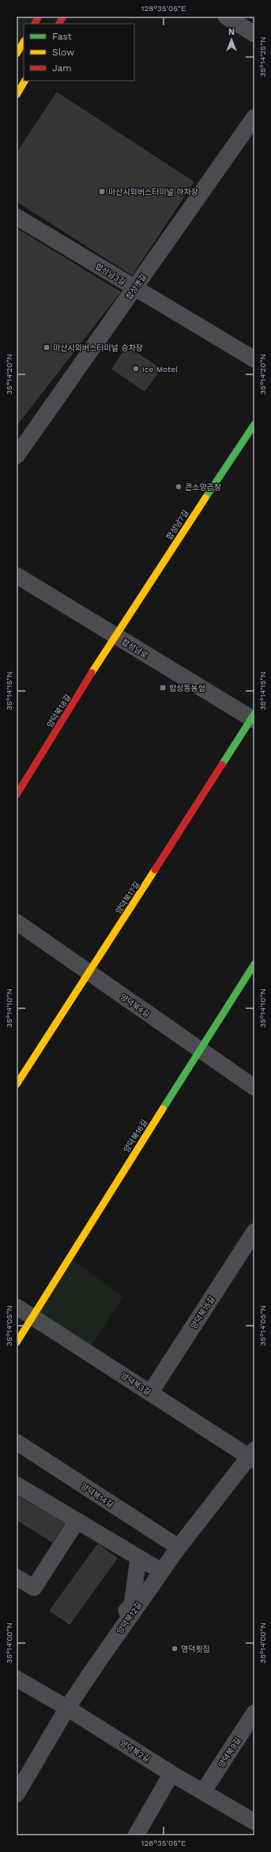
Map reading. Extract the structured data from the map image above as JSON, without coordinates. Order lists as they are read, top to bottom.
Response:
{
  "streets": {
    "street": [
      "합성남3길",
      "합성옛길",
      "합성남7길",
      "합성남로",
      "양덕북18길",
      "양덕북17길",
      "양덕북4길",
      "양덕북16길",
      "양덕북15길",
      "양덕북3길",
      "양덕북14길",
      "양덕북12길",
      "양덕북2길",
      "양덕북9길"
    ]
  },
  "crossings": [
    ["합성남3길", "합성옛길"],
    ["합성남7길", "합성남로"],
    ["합성남7길", "양덕북18길"],
    ["합성남로", "양덕북18길"],
    ["합성남로", "양덕북17길"],
    ["양덕북17길", "양덕북4길"],
    ["양덕북4길", "양덕북16길"],
    ["양덕북16길", "양덕북3길"],
    ["양덕북15길", "양덕북3길"],
    ["양덕북3길", "양덕북12길"],
    ["양덕북14길", "양덕북12길"],
    ["양덕북12길", "양덕북2길"],
    ["양덕북2길", "양덕북9길"]
  ],
  "places": {
    "transit": ["마산시외버스터미널 하차장", "마산시외버스터미널 승차장", "합성동농협"],
    "other": ["Ice Motel", "큰소양곱창", "영덕횟집"]
  },
  "legend": ["Fast", "Slow", "Jam"],
  "north": "top",
  "coordinates": [
    "128°35'05\"E",
    "35°14'25\"N",
    "35°14'20\"N",
    "35°14'15\"N",
    "35°14'10\"N",
    "35°14'05\"N",
    "35°14'00\"N"
  ]
}
